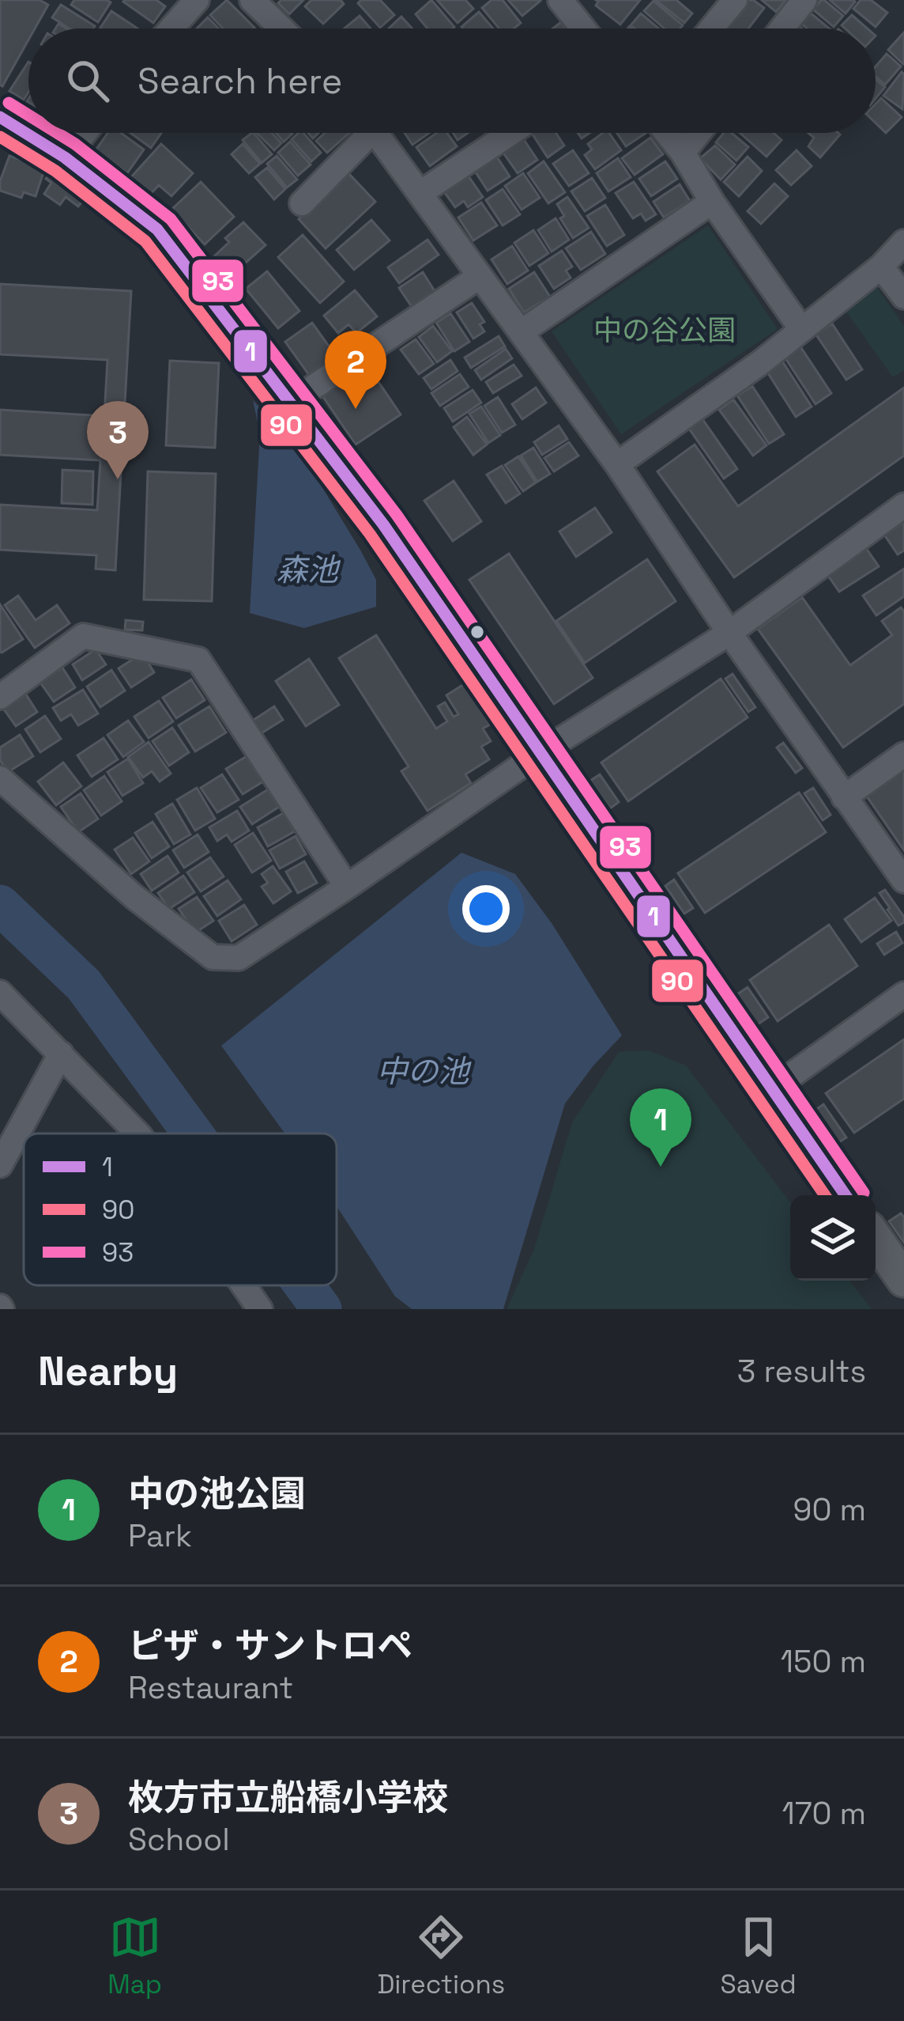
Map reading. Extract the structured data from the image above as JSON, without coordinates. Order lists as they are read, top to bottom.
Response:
{
  "water": ["森池", "中の池"],
  "parks": ["中の谷公園"],
  "lines": ["transit line 93", "transit line 1", "transit line 90"],
  "legend": ["1", "90", "93"],
  "page": {
    "search": "Search here",
    "pins": ["2", "3", "1"],
    "heading": ["Nearby", "3 results"],
    "list": [
      {
        "mark": "1",
        "name": "中の池公園",
        "note": "Park",
        "value": "90 m"
      },
      {
        "mark": "2",
        "name": "ピザ・サントロペ",
        "note": "Restaurant",
        "value": "150 m"
      },
      {
        "mark": "3",
        "name": "枚方市立船橋小学校",
        "note": "School",
        "value": "170 m"
      }
    ],
    "nav": ["Map", "Directions", "Saved"]
  }
}
